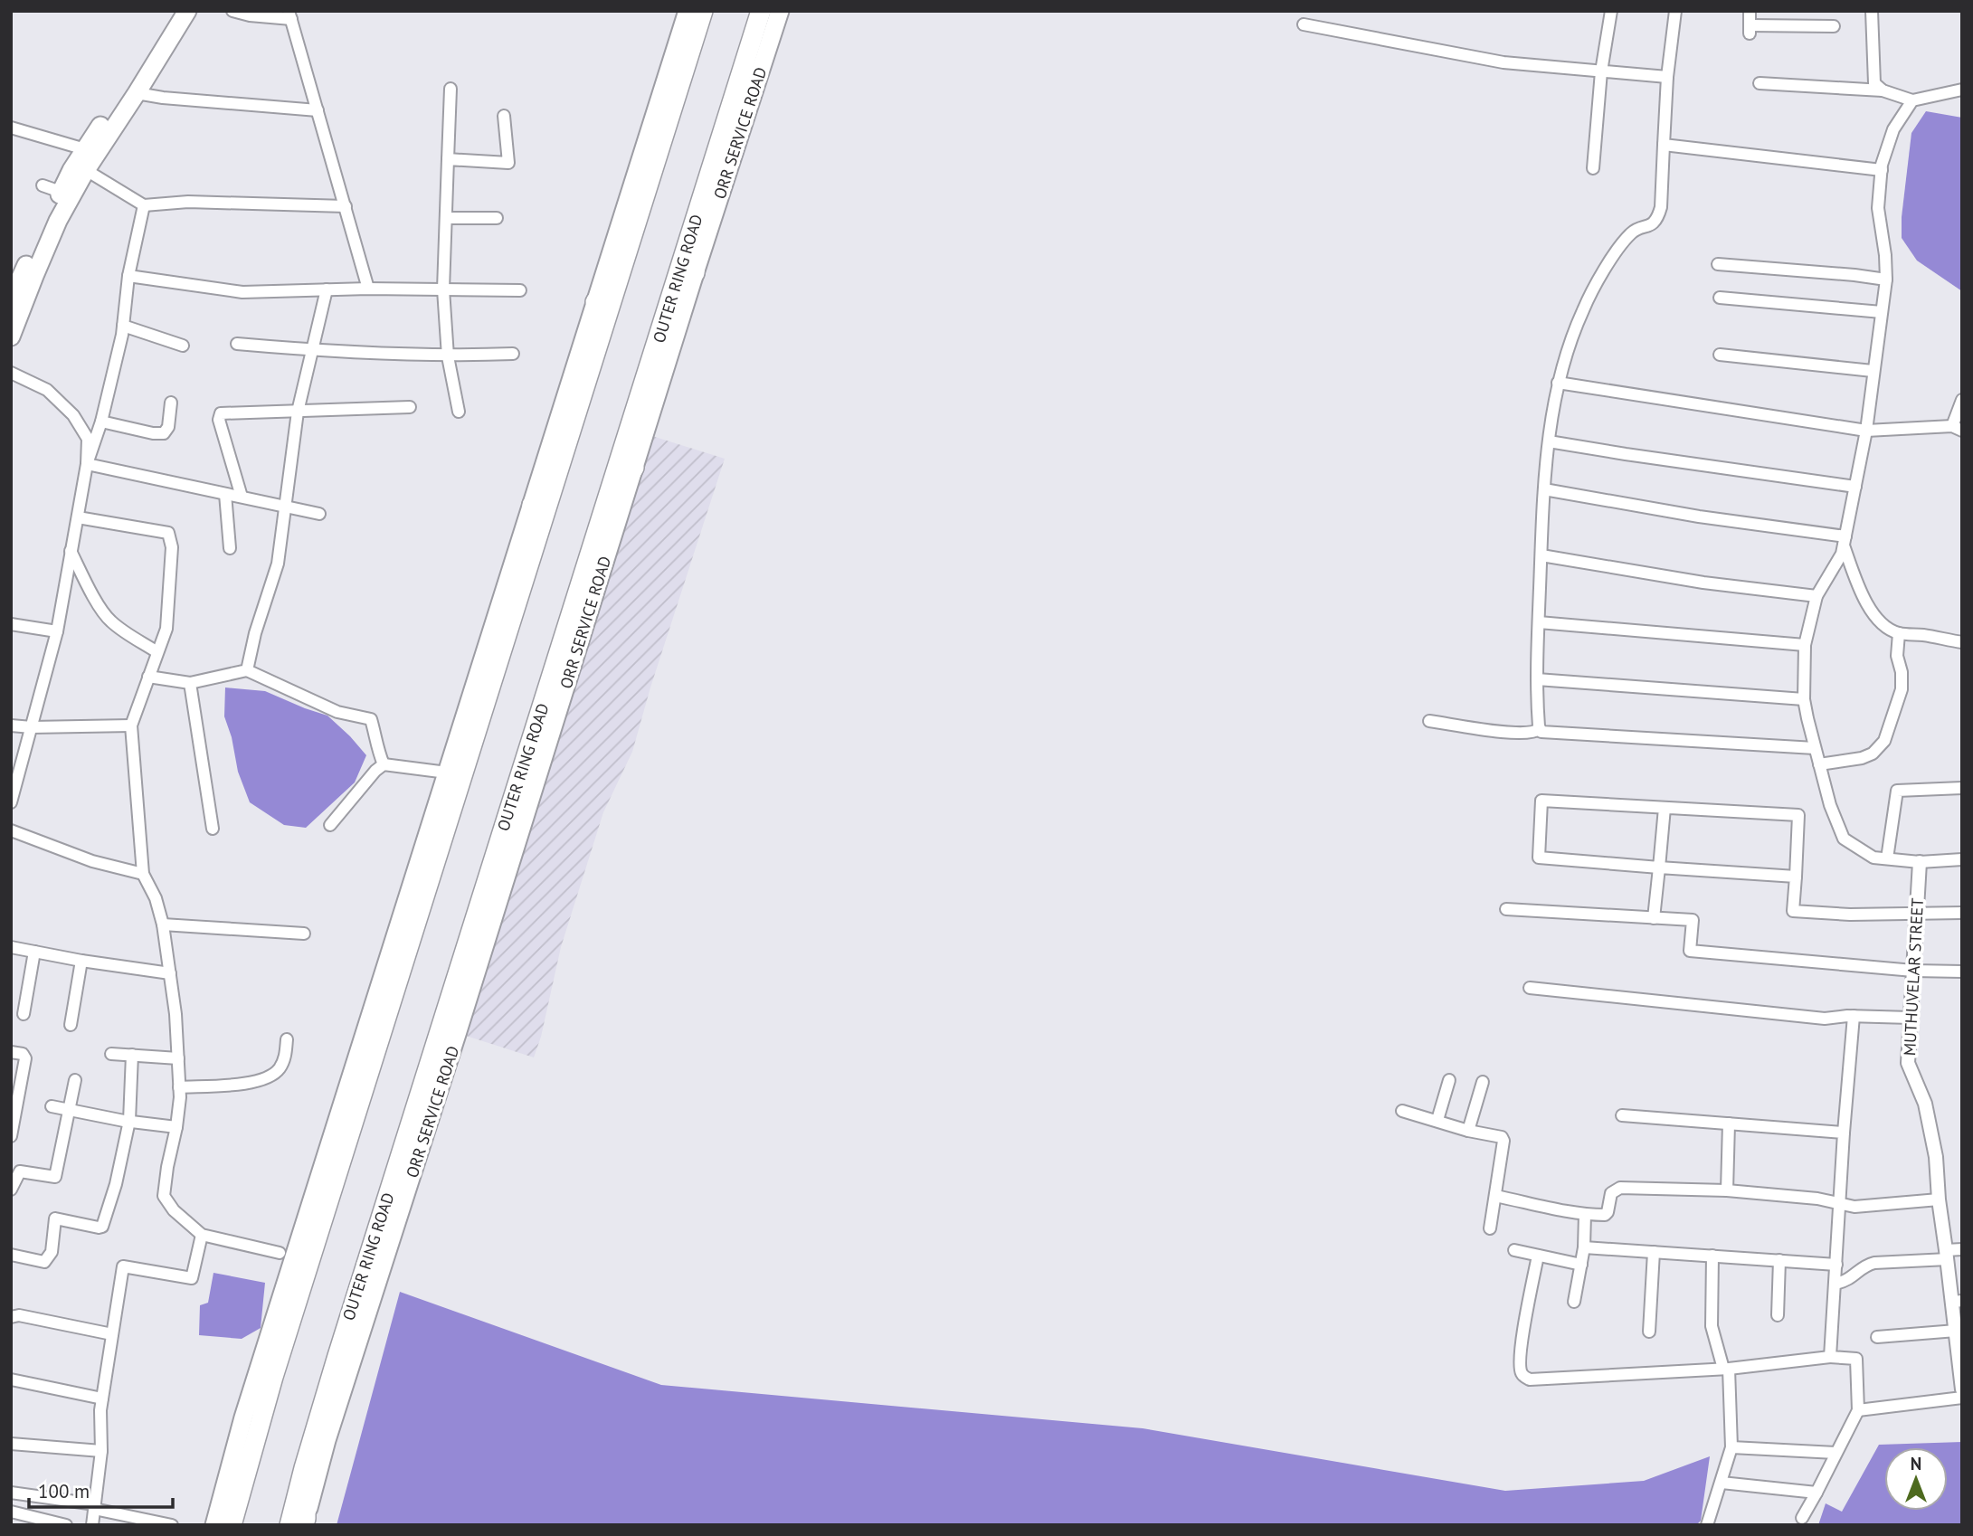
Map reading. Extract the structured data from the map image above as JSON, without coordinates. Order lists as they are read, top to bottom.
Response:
{
  "streets": {
    "highway": ["OUTER RING ROAD"],
    "main road": ["ORR SERVICE ROAD"],
    "street": ["MUTHUVELAR STREET"]
  },
  "crossings": [
    ["ORR SERVICE ROAD", "OUTER RING ROAD"]
  ],
  "scale_bar": "100 m",
  "north": "top"
}
